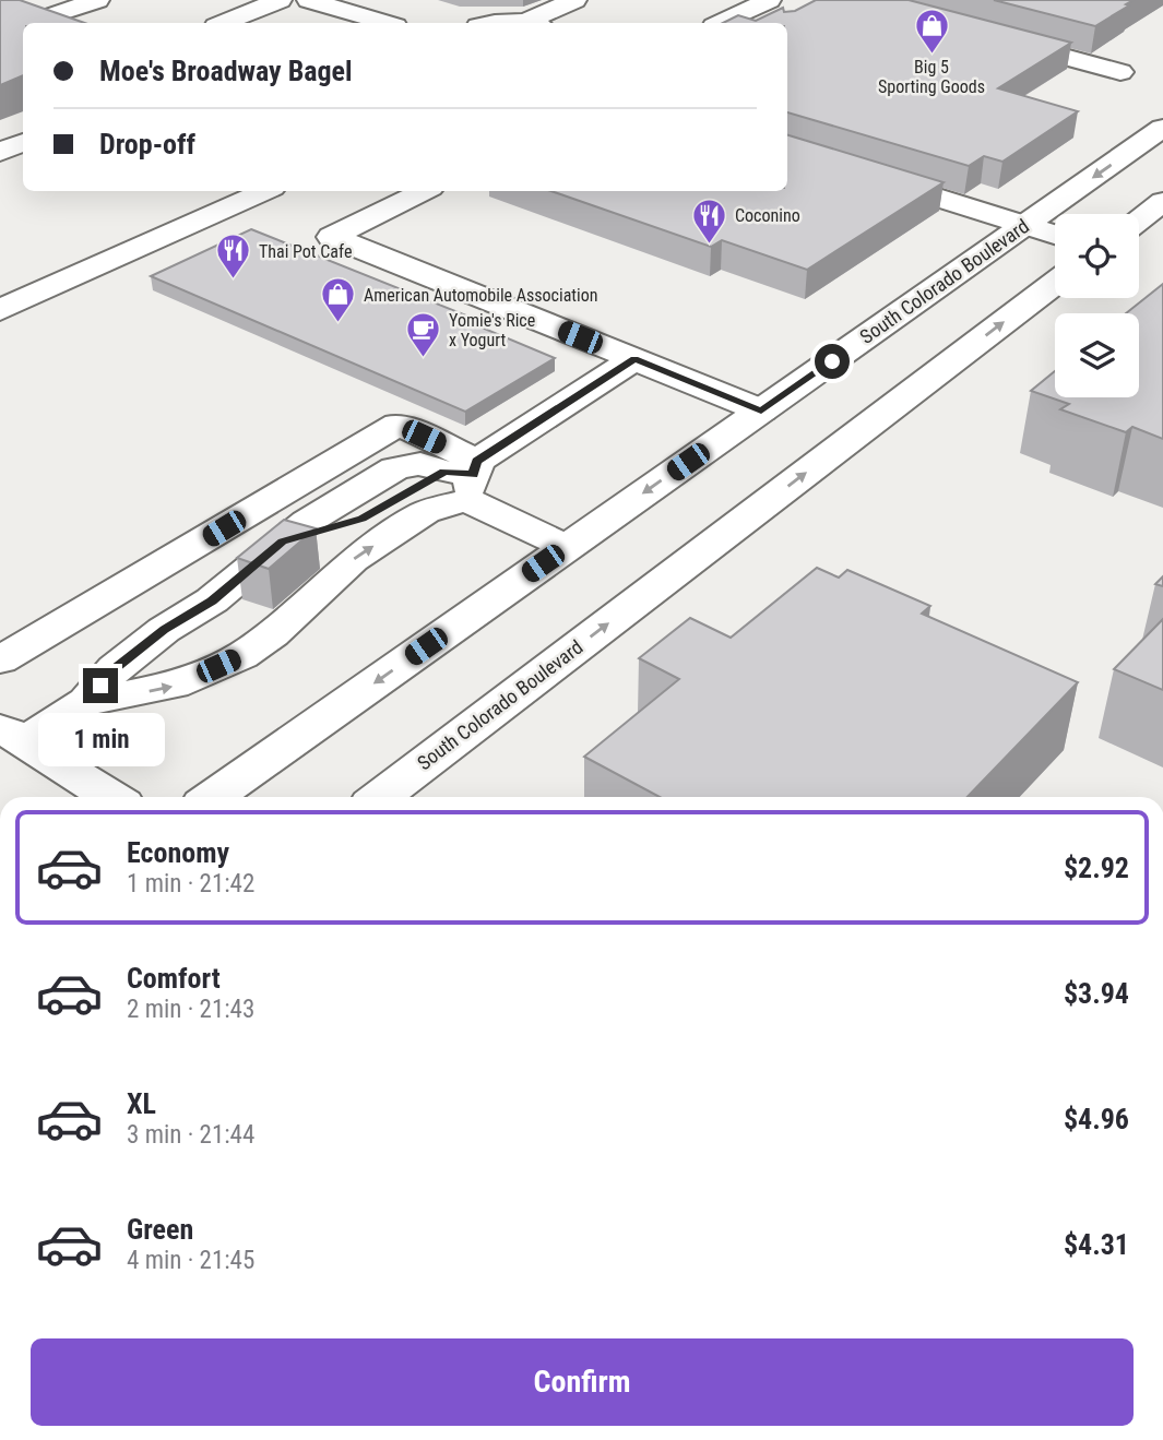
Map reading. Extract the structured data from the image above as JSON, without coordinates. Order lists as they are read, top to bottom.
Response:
{
  "streets": {
    "main road": ["South Colorado Boulevard"]
  },
  "places": {
    "shop": ["Big 5 Sporting Goods", "American Automobile Association"],
    "restaurant": ["Coconino", "Thai Pot Cafe"],
    "cafe": ["Yomie's Rice x Yogurt"]
  },
  "page": {
    "banner": ["Moe's Broadway Bagel", "Drop-off"],
    "bubble": "1 min",
    "list": [
      {
        "name": "Economy",
        "note": "1 min · 21:42",
        "value": "$2.92"
      },
      {
        "name": "Comfort",
        "note": "2 min · 21:43",
        "value": "$3.94"
      },
      {
        "name": "XL",
        "note": "3 min · 21:44",
        "value": "$4.96"
      },
      {
        "name": "Green",
        "note": "4 min · 21:45",
        "value": "$4.31"
      }
    ],
    "buttons": "Confirm"
  }
}
